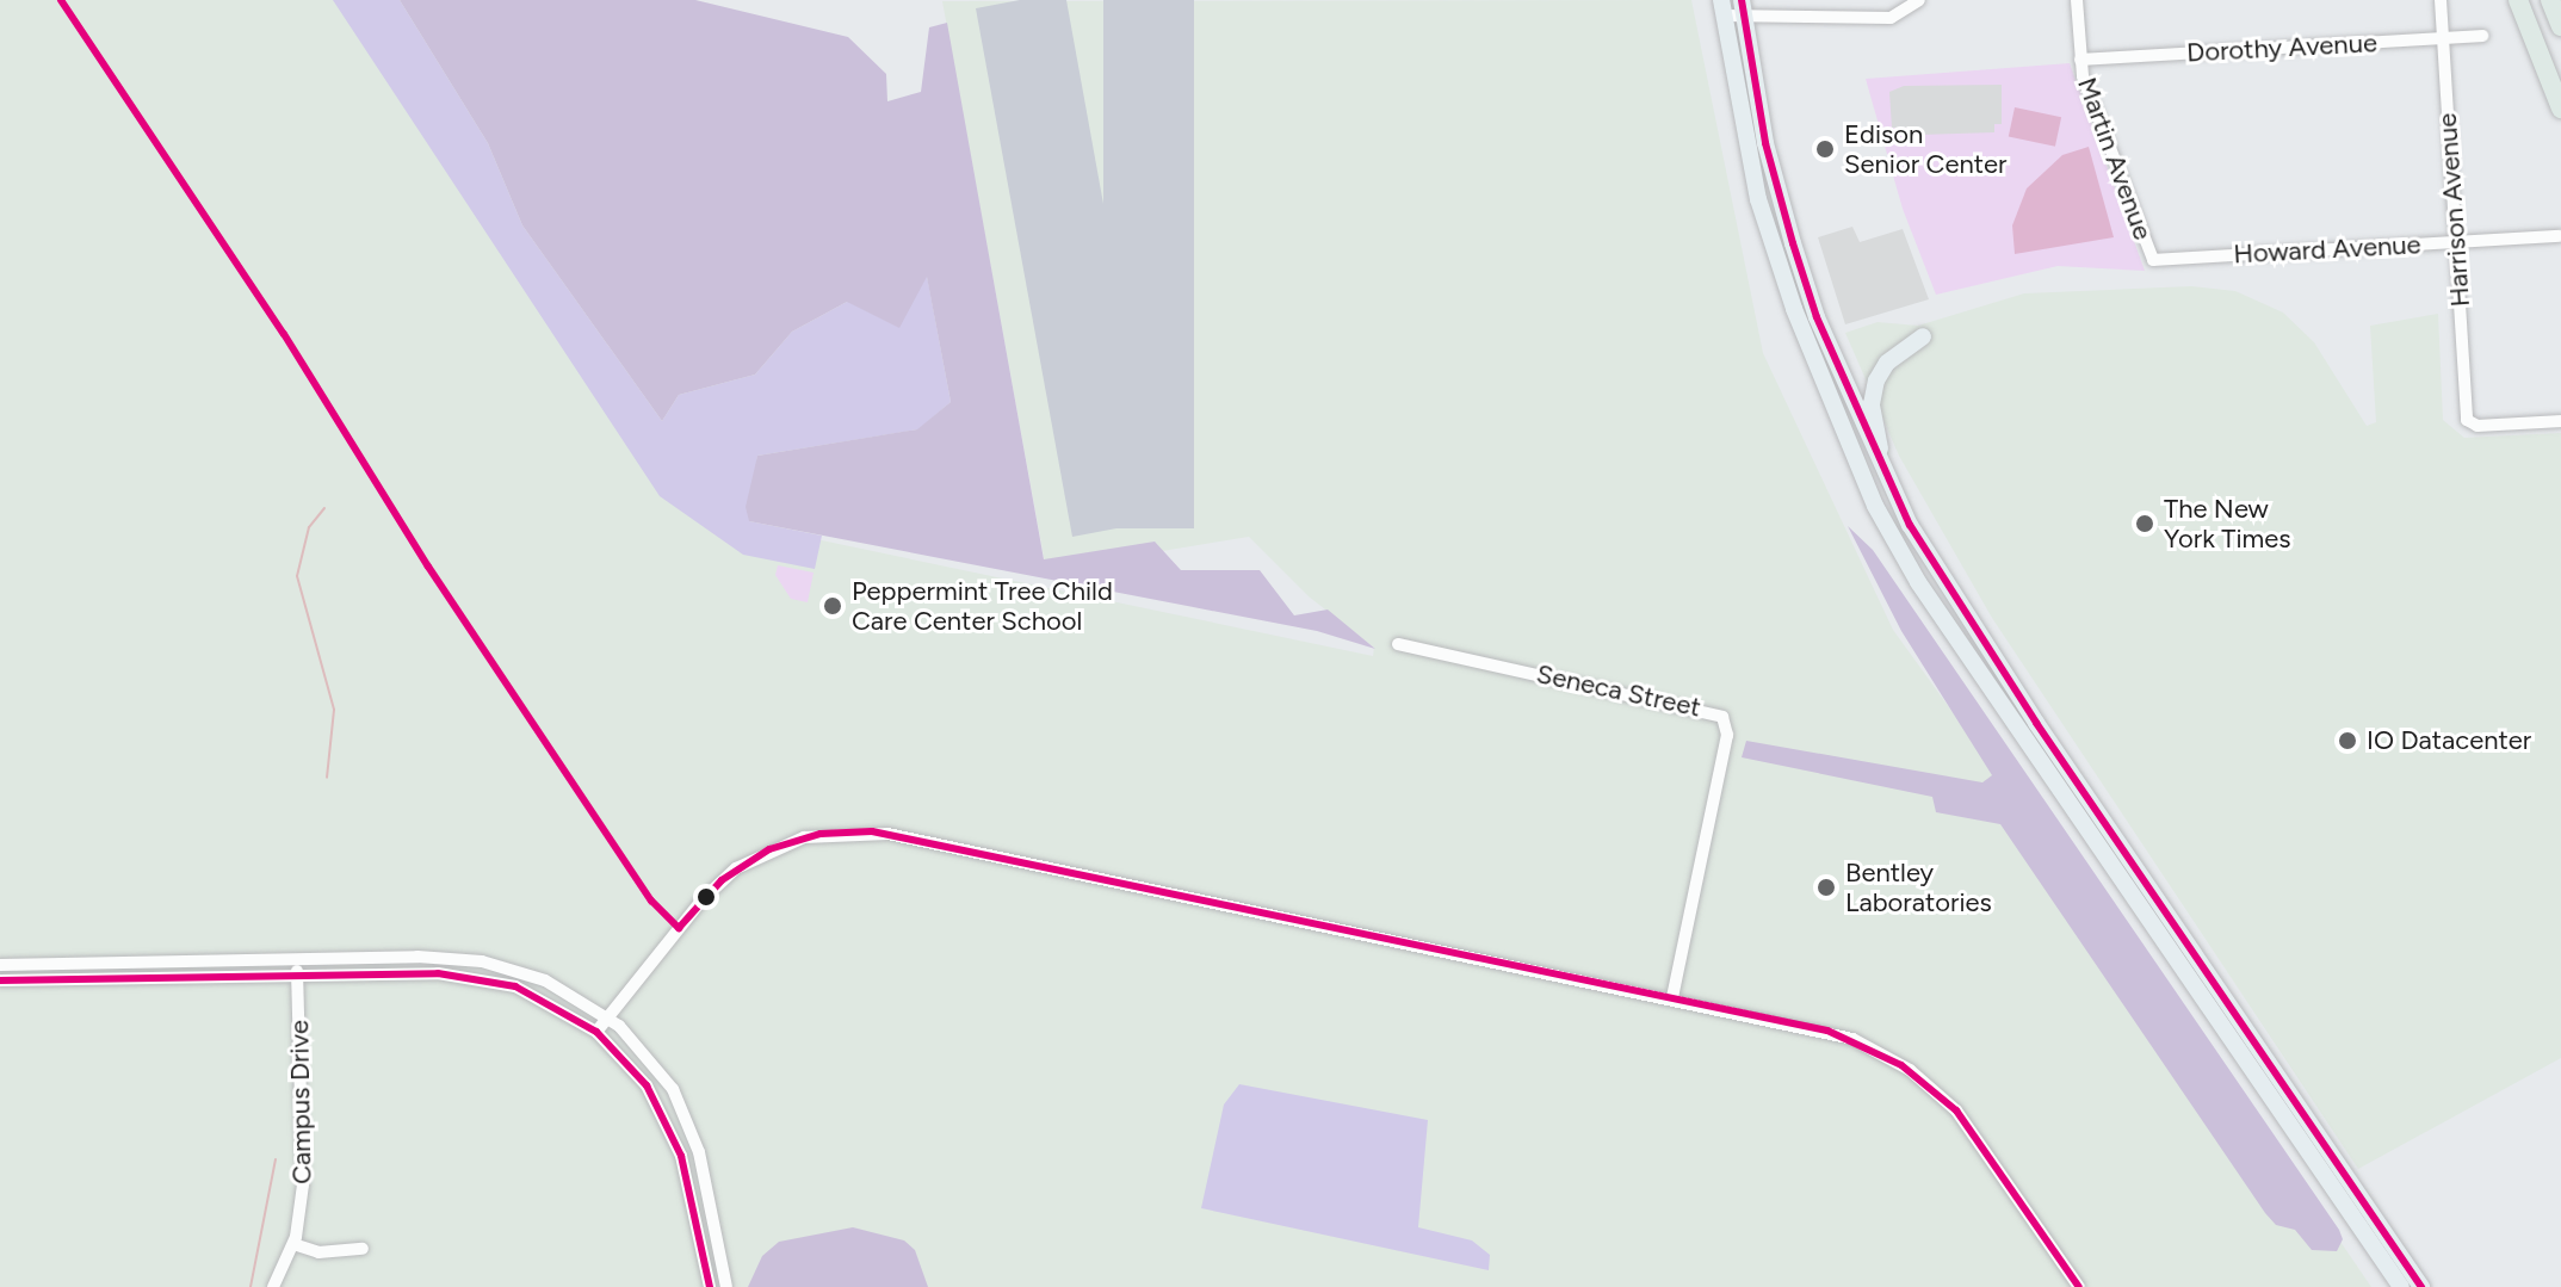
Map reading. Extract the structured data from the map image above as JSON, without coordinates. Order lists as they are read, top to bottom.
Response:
{
  "streets": {
    "street": [
      "Dorothy Avenue",
      "Martin Avenue",
      "Harrison Avenue",
      "Howard Avenue",
      "Seneca Street",
      "Campus Drive"
    ]
  },
  "crossings": [
    ["Dorothy Avenue", "Martin Avenue"],
    ["Dorothy Avenue", "Harrison Avenue"],
    ["Martin Avenue", "Howard Avenue"],
    ["Harrison Avenue", "Howard Avenue"]
  ],
  "places": [
    "Edison Senior Center",
    "The New York Times",
    "Peppermint Tree Child Care Center School",
    "IO Datacenter",
    "Bentley Laboratories"
  ]
}
